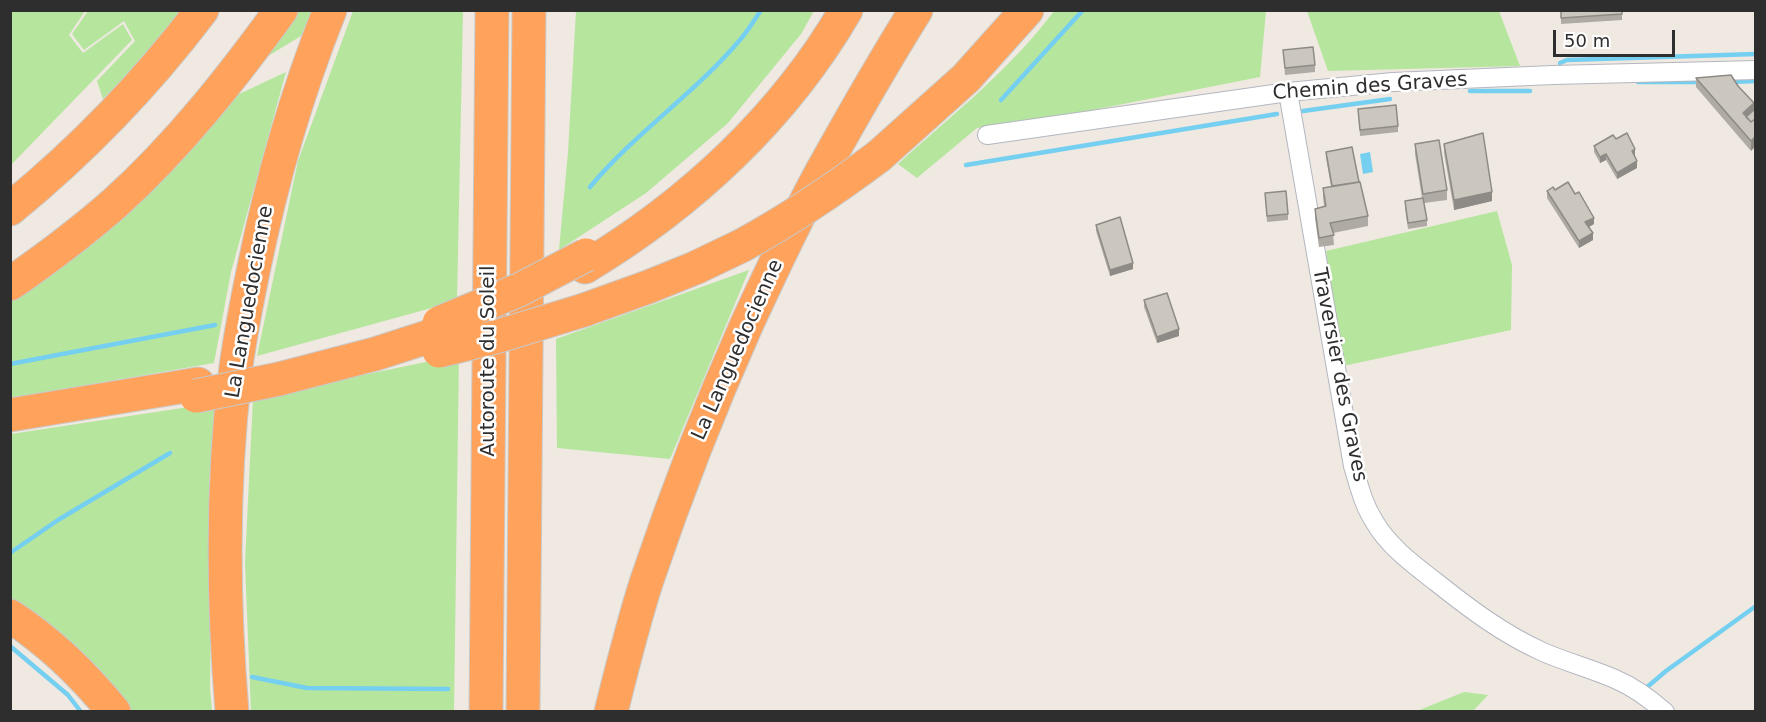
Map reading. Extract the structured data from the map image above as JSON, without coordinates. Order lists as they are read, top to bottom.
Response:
{
  "streets": {
    "highway": ["La Languedocienne", "Autoroute du Soleil"],
    "street": ["Chemin des Graves", "Traversier des Graves"]
  },
  "crossings": [
    ["Chemin des Graves", "Traversier des Graves"]
  ],
  "scale_bar": "50 m"
}
